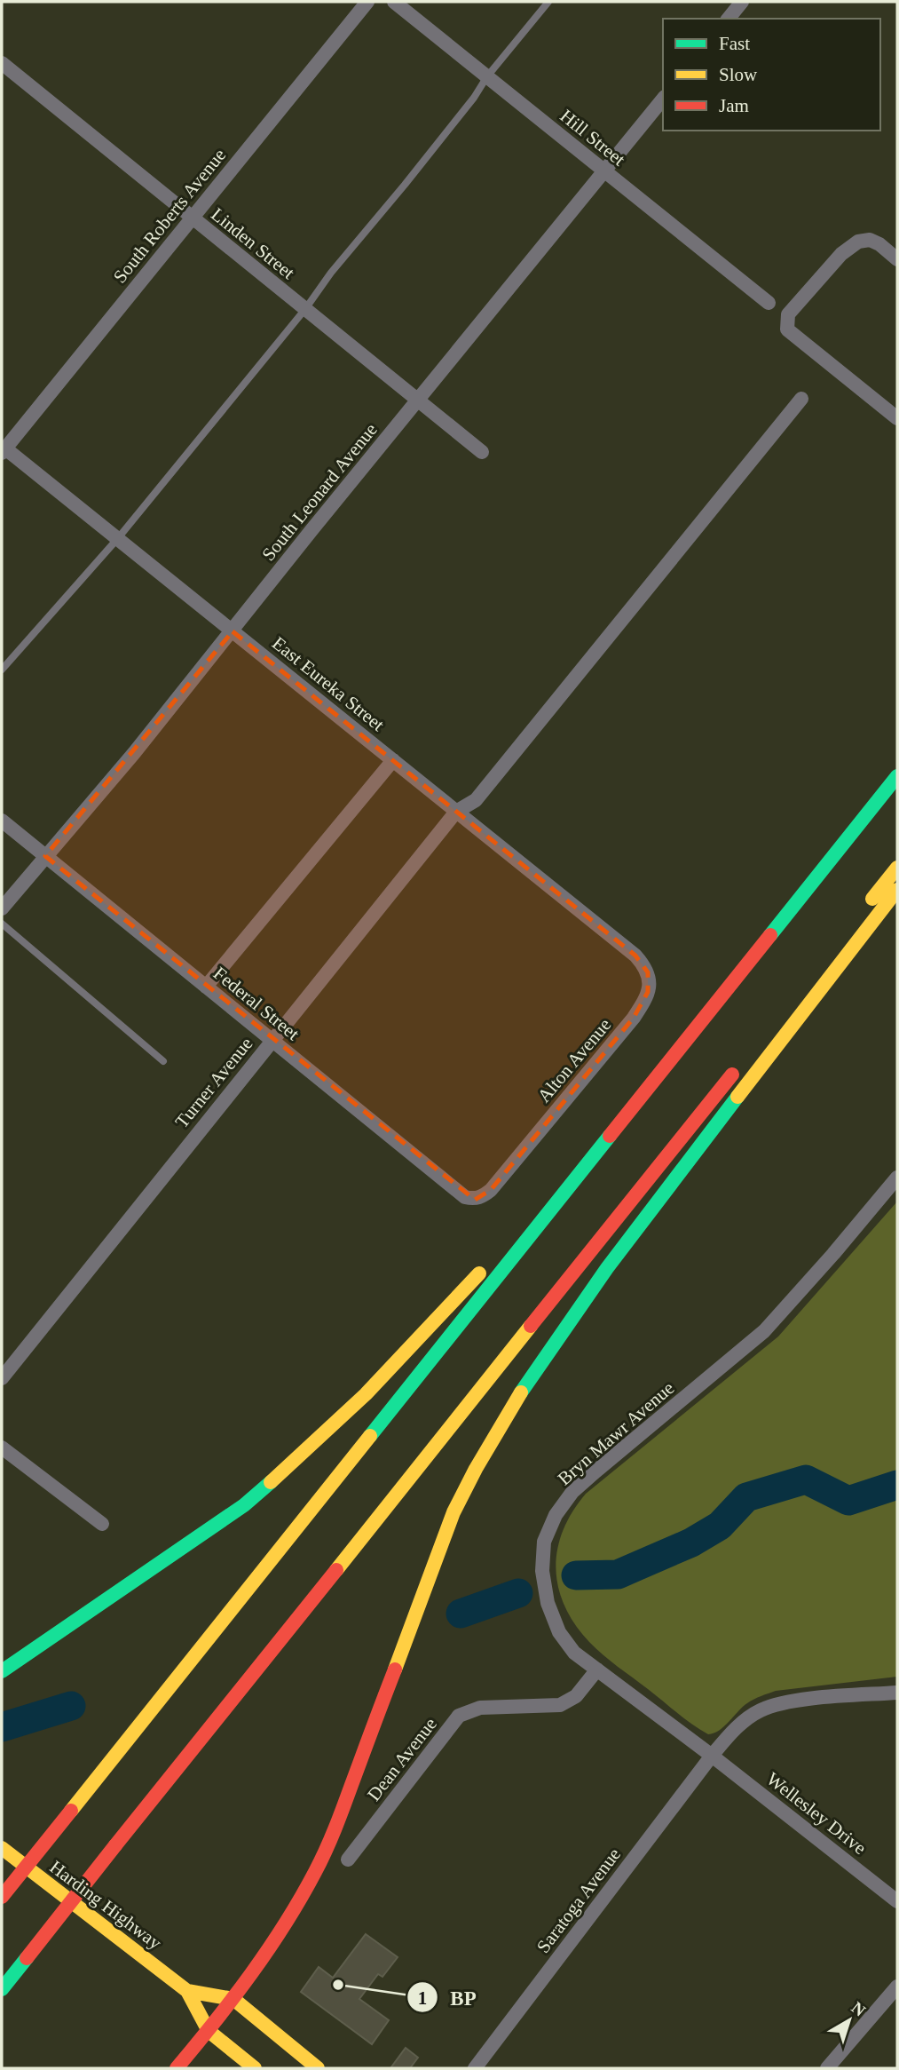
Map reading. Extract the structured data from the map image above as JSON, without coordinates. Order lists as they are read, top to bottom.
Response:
{
  "streets": {
    "main road": ["Harding Highway"],
    "street": [
      "Hill Street",
      "South Roberts Avenue",
      "Linden Street",
      "South Leonard Avenue",
      "East Eureka Street",
      "Federal Street",
      "Alton Avenue",
      "Turner Avenue",
      "Bryn Mawr Avenue",
      "Dean Avenue",
      "Wellesley Drive",
      "Saratoga Avenue"
    ]
  },
  "crossings": [
    ["Hill Street", "South Leonard Avenue"],
    ["South Roberts Avenue", "Linden Street"],
    ["South Roberts Avenue", "East Eureka Street"],
    ["Linden Street", "South Leonard Avenue"],
    ["South Leonard Avenue", "East Eureka Street"],
    ["South Leonard Avenue", "Federal Street"],
    ["East Eureka Street", "Alton Avenue"],
    ["East Eureka Street", "Turner Avenue"],
    ["Federal Street", "Alton Avenue"],
    ["Federal Street", "Turner Avenue"],
    ["Bryn Mawr Avenue", "Dean Avenue"],
    ["Bryn Mawr Avenue", "Wellesley Drive"],
    ["Bryn Mawr Avenue", "Saratoga Avenue"],
    ["Wellesley Drive", "Saratoga Avenue"]
  ],
  "places": ["BP"],
  "legend": ["Fast", "Slow", "Jam"],
  "north": "top right"
}
